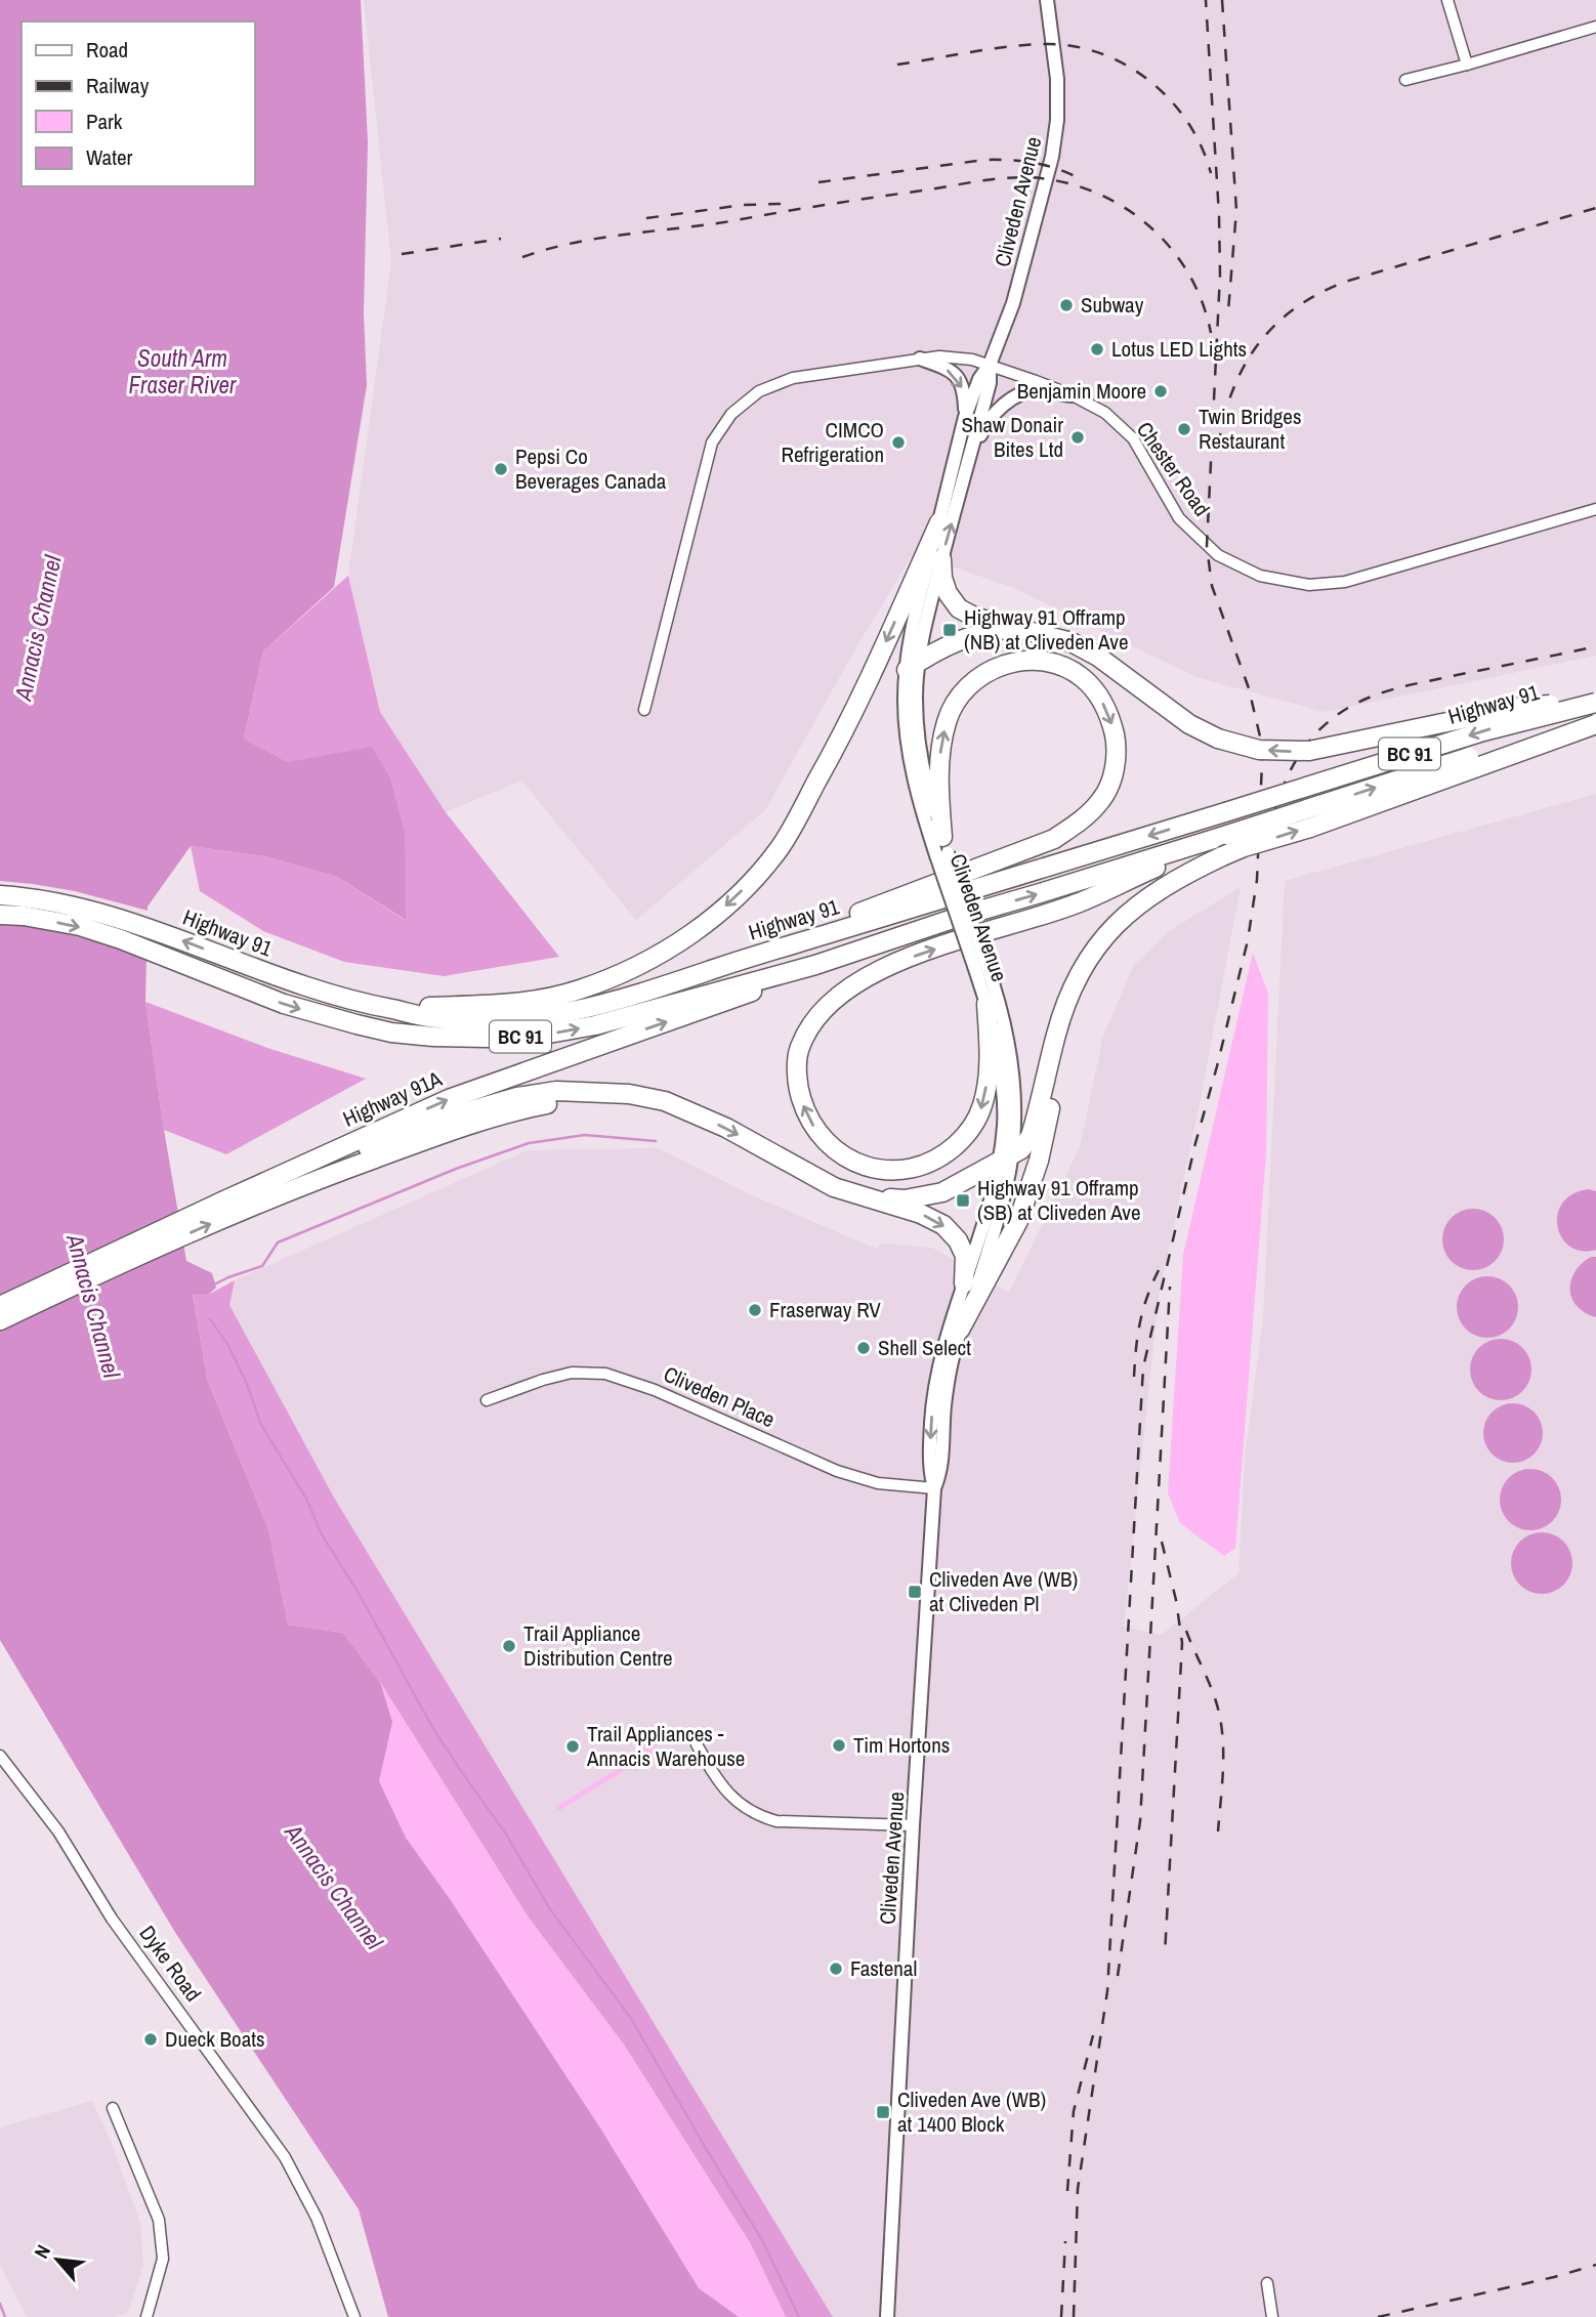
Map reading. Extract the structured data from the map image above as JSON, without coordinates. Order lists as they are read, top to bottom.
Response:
{
  "streets": {
    "highway": ["Highway 91", "BC 91", "Highway 91A"],
    "street": [
      "Cliveden Avenue",
      "Chester Road",
      "Cliveden Place",
      "Dyke Road"
    ]
  },
  "crossings": [
    ["Cliveden Avenue", "Chester Road"],
    ["Cliveden Avenue", "Cliveden Place"],
    ["Highway 91", "BC 91"],
    ["Highway 91", "Highway 91A"]
  ],
  "one_way": ["Highway 91A"],
  "water": ["South Arm Fraser River", "Annacis Channel"],
  "places": {
    "other": [
      "Subway",
      "Lotus LED Lights",
      "Benjamin Moore",
      "Twin Bridges Restaurant",
      "Shaw Donair Bites Ltd",
      "CIMCO Refrigeration",
      "Pepsi Co Beverages Canada",
      "Fraserway RV",
      "Shell Select",
      "Trail Appliance Distribution Centre",
      "Tim Hortons",
      "Trail Appliances - Annacis Warehouse",
      "Fastenal",
      "Dueck Boats"
    ],
    "transit": [
      "Highway 91 Offramp (NB) at Cliveden Ave",
      "Highway 91 Offramp (SB) at Cliveden Ave",
      "Cliveden Ave (WB) at Cliveden Pl",
      "Cliveden Ave (WB) at 1400 Block"
    ]
  },
  "legend": [
    "Road",
    "Railway",
    "Park",
    "Water"
  ],
  "north": "top left"
}
